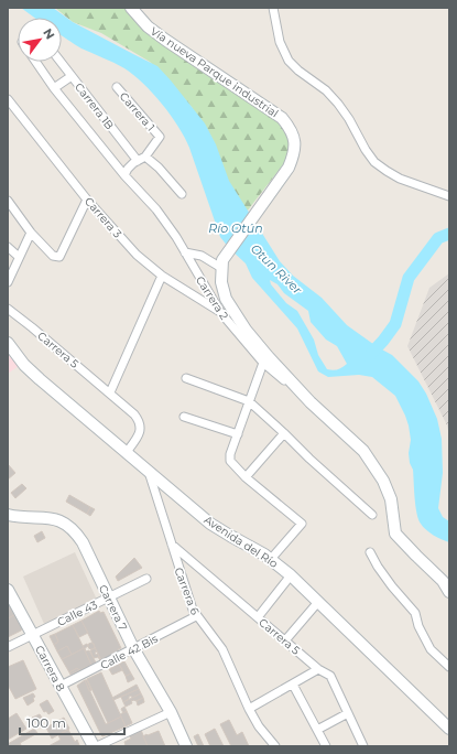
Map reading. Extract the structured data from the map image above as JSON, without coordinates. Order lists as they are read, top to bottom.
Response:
{
  "streets": {
    "main road": [
      "Vía nueva Parque industrial",
      "Carrera 2",
      "Avenida del Río",
      "Carrera 7",
      "Carrera 8"
    ],
    "street": [
      "Carrera 1B",
      "Carrera 1",
      "Carrera 3",
      "Carrera 5",
      "Carrera 6",
      "Calle 43",
      "Calle 42 Bis"
    ]
  },
  "crossings": [
    ["Carrera 3", "Carrera 2"],
    ["Carrera 5", "Avenida del Río"],
    ["Carrera 5", "Carrera 6"],
    ["Avenida del Río", "Carrera 6"],
    ["Carrera 6", "Calle 42 Bis"],
    ["Carrera 7", "Calle 43"],
    ["Carrera 7", "Calle 42 Bis"],
    ["Calle 43", "Carrera 8"],
    ["Calle 42 Bis", "Carrera 8"]
  ],
  "water": ["Río Otún", "Otun River"],
  "scale_bar": "100 m",
  "north": "top right"
}
